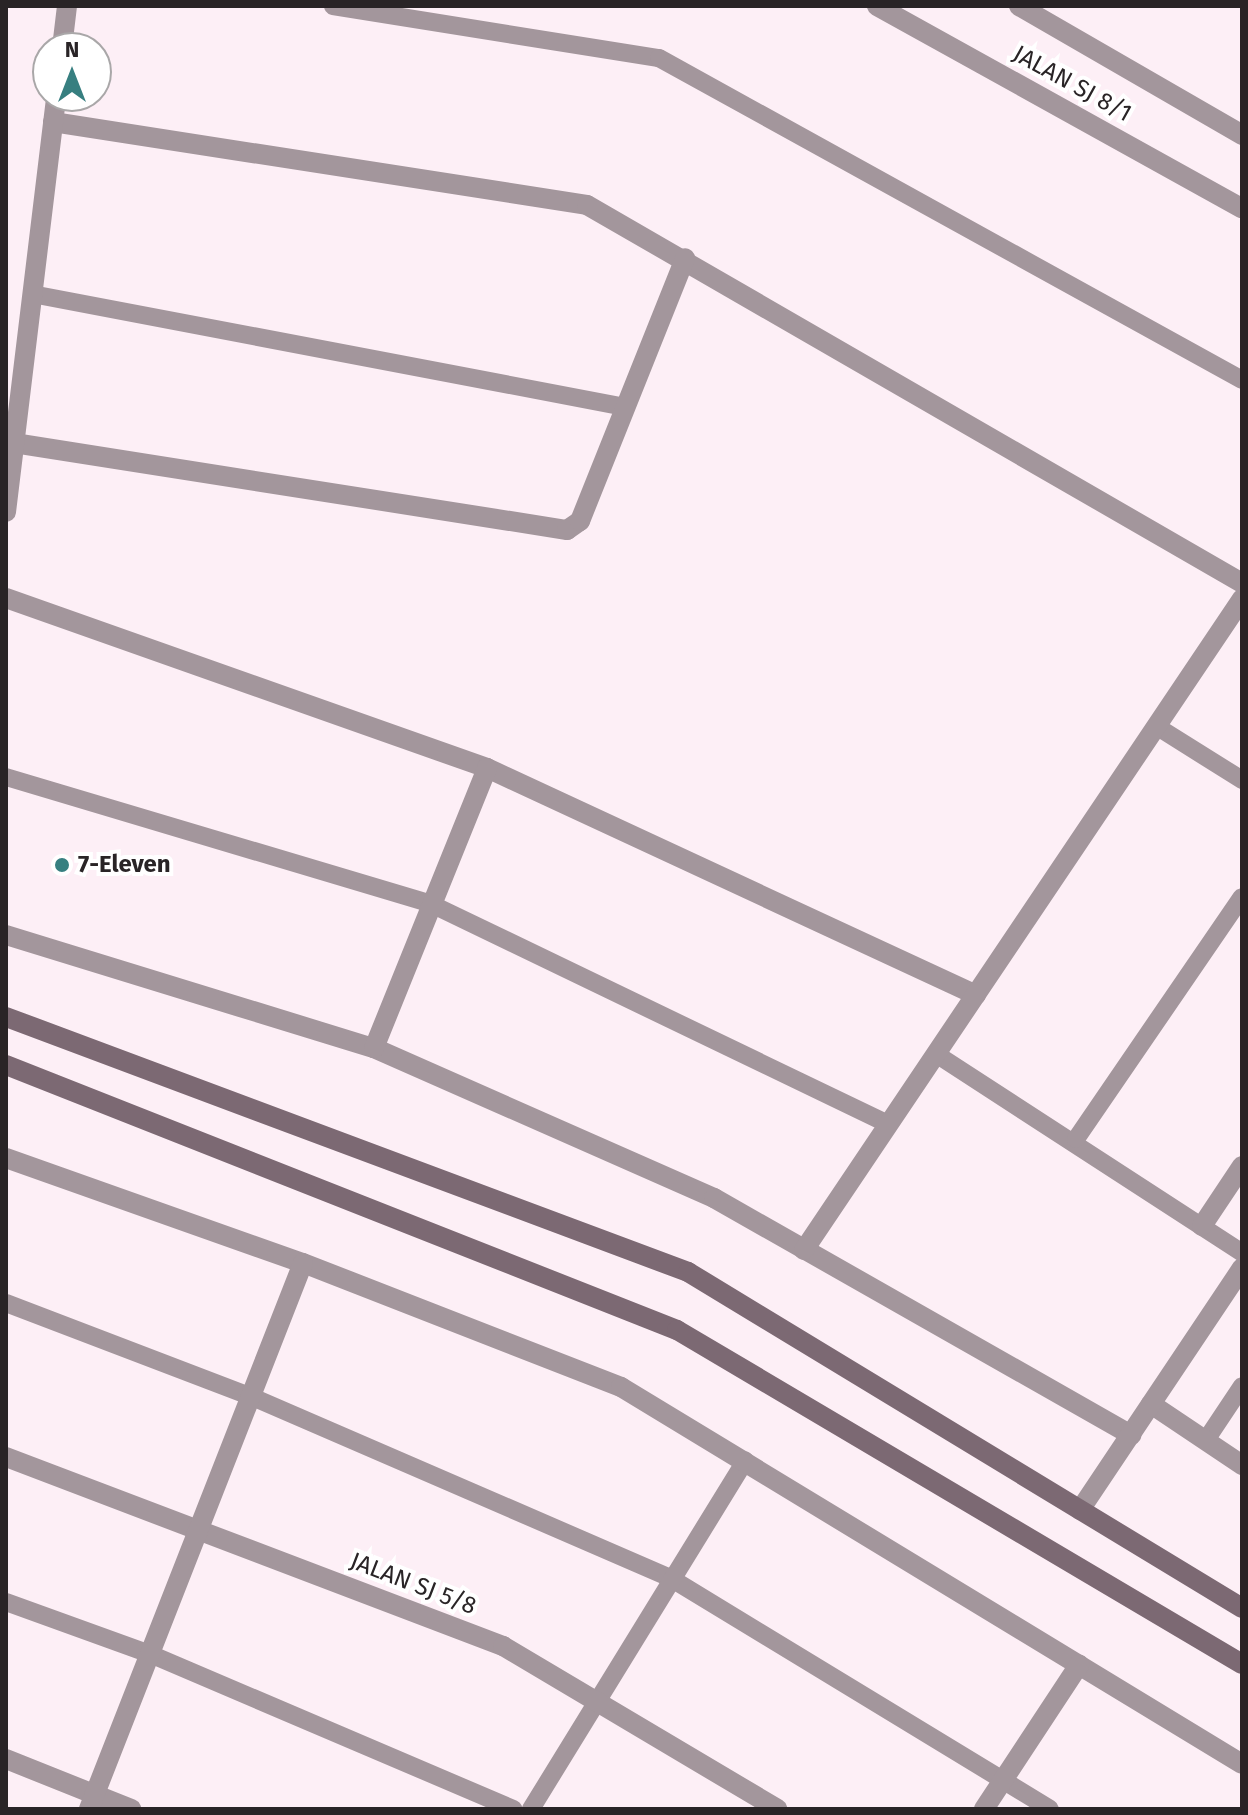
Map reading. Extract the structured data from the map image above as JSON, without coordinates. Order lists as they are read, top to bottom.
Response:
{
  "streets": {
    "street": ["JALAN SJ 8/1", "JALAN SJ 5/8"]
  },
  "places": ["7-Eleven"],
  "north": "top"
}
